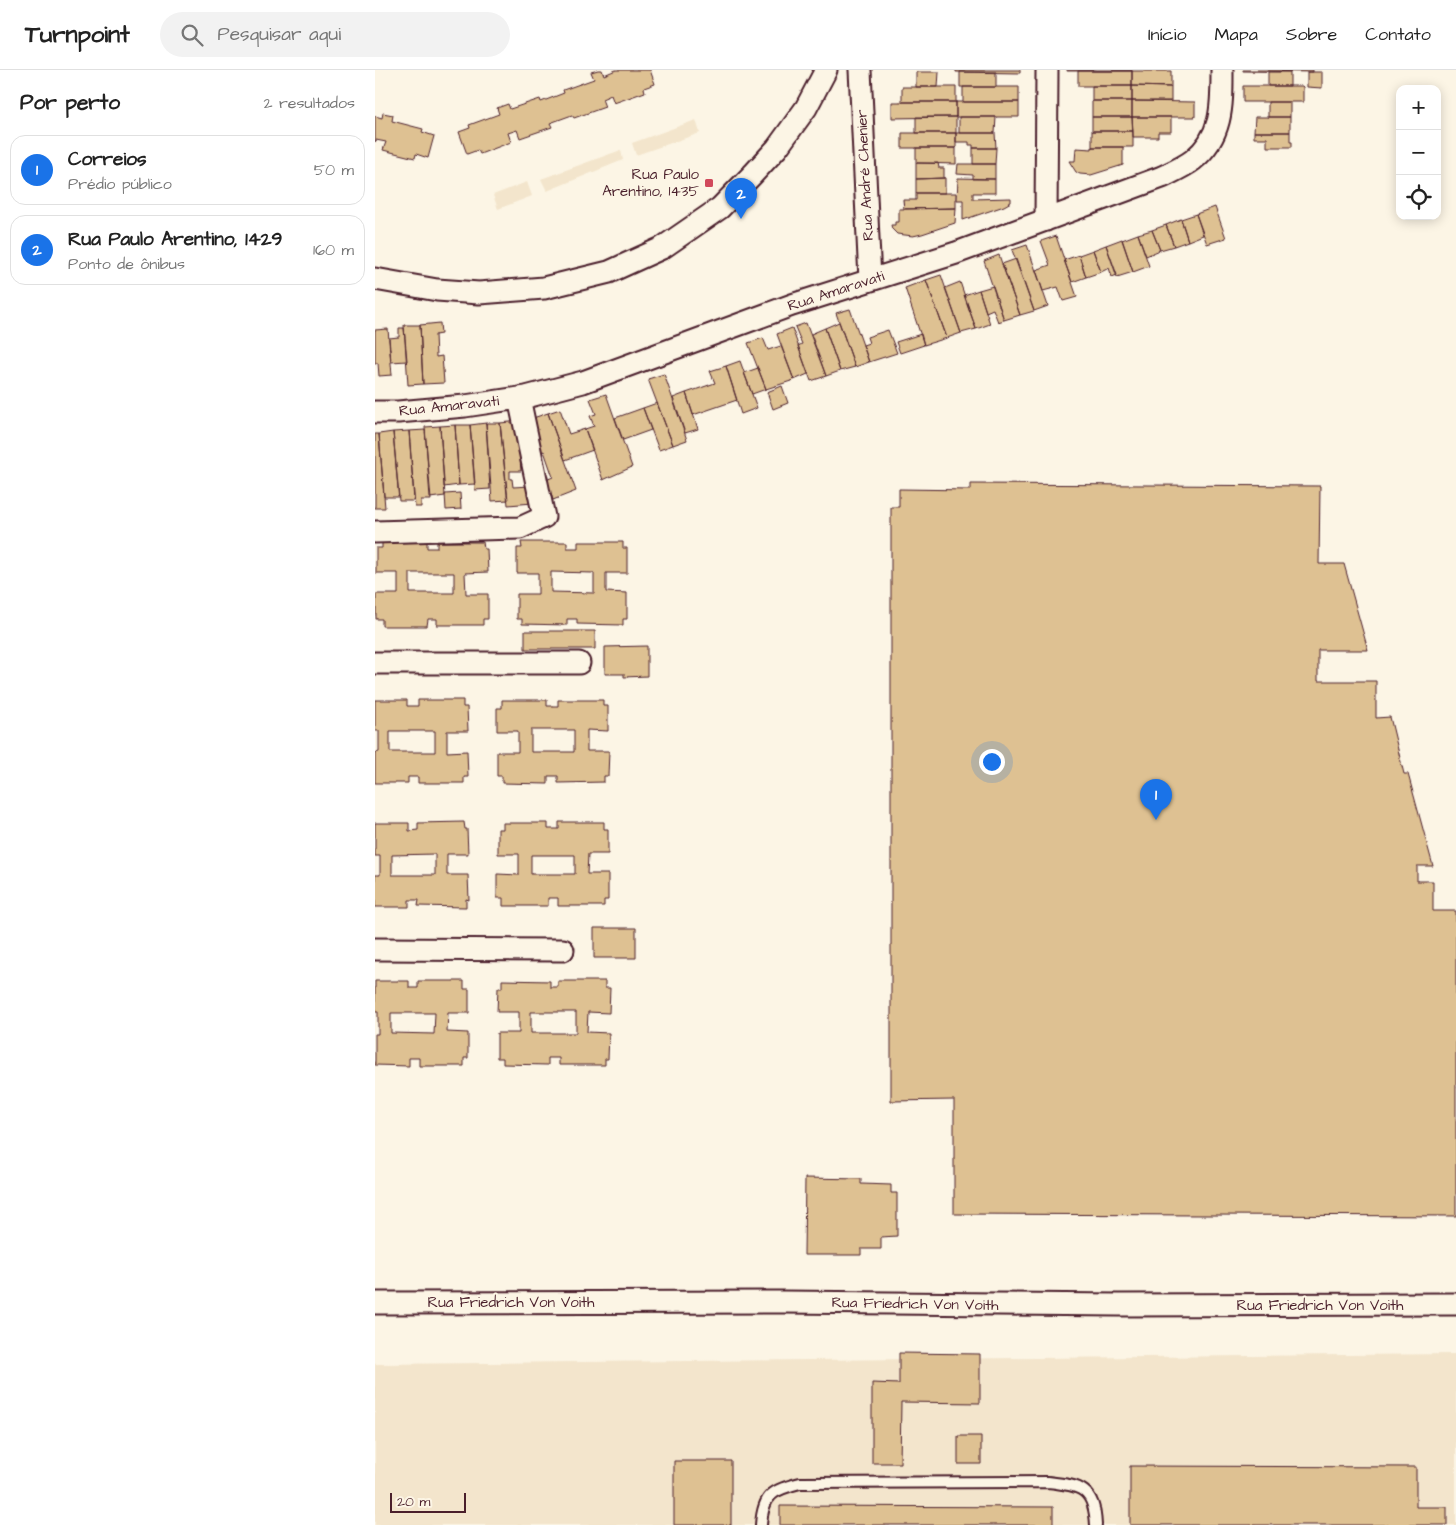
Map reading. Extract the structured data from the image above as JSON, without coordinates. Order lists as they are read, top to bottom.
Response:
{
  "streets": {
    "street": ["Rua André Chenier", "Rua Amaravati", "Rua Friedrich Von Voith"]
  },
  "crossings": [
    ["Rua André Chenier", "Rua Amaravati"]
  ],
  "places": {
    "transit": ["Rua Paulo Arentino, 1435"]
  },
  "scale_bar": "20 m",
  "page": {
    "header": "Turnpoint",
    "search": "Pesquisar aqui",
    "nav": [
      "Início",
      "Mapa",
      "Sobre",
      "Contato"
    ],
    "heading": ["Por perto", "2 resultados"],
    "map_buttons": ["+", "−"],
    "list": [
      {
        "mark": "1",
        "name": "Correios",
        "note": "Prédio público",
        "value": "50 m"
      },
      {
        "mark": "2",
        "name": "Rua Paulo Arentino, 1429",
        "note": "Ponto de ônibus",
        "value": "160 m"
      }
    ],
    "pins": ["2", "1"],
    "scale": "20 m"
  }
}
